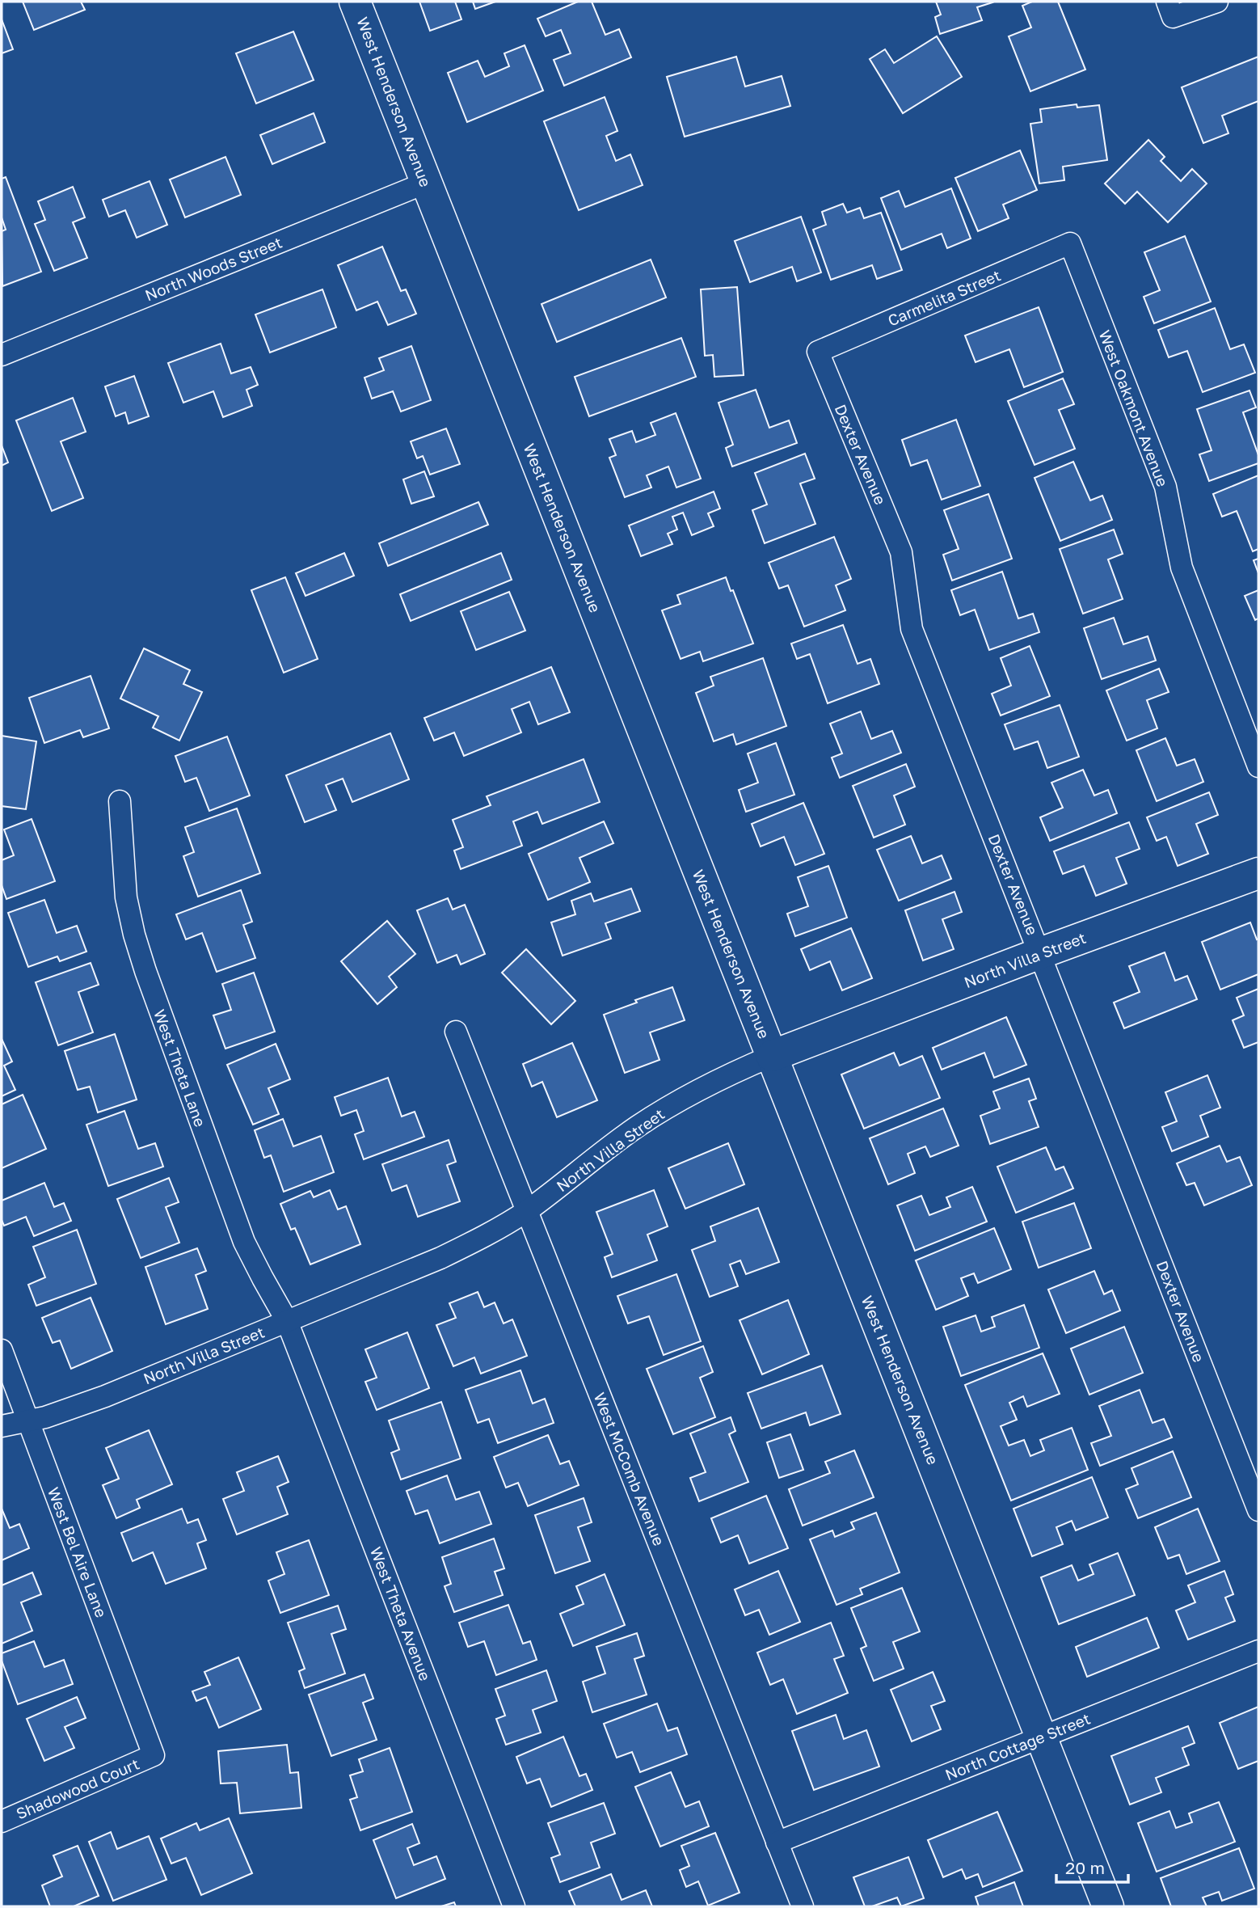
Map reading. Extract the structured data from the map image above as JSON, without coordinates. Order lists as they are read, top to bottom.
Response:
{
  "streets": {
    "main road": ["West Henderson Avenue", "North Villa Street"],
    "street": [
      "North Woods Street",
      "Carmelita Street",
      "West Oakmont Avenue",
      "Dexter Avenue",
      "West Theta Lane",
      "West McComb Avenue",
      "West Bel Aire Lane",
      "West Theta Avenue",
      "North Cottage Street",
      "Shadowood Court"
    ]
  },
  "crossings": [
    ["West Henderson Avenue", "North Woods Street"],
    ["West Henderson Avenue", "North Villa Street"],
    ["West Henderson Avenue", "North Cottage Street"],
    ["Carmelita Street", "West Oakmont Avenue"],
    ["Carmelita Street", "Dexter Avenue"],
    ["Dexter Avenue", "North Villa Street"],
    ["North Villa Street", "West Theta Lane"],
    ["North Villa Street", "West McComb Avenue"],
    ["North Villa Street", "West Bel Aire Lane"],
    ["North Villa Street", "West Theta Avenue"],
    ["West Theta Lane", "West Theta Avenue"],
    ["West McComb Avenue", "North Cottage Street"],
    ["West Bel Aire Lane", "Shadowood Court"]
  ],
  "scale_bar": "20 m"
}
